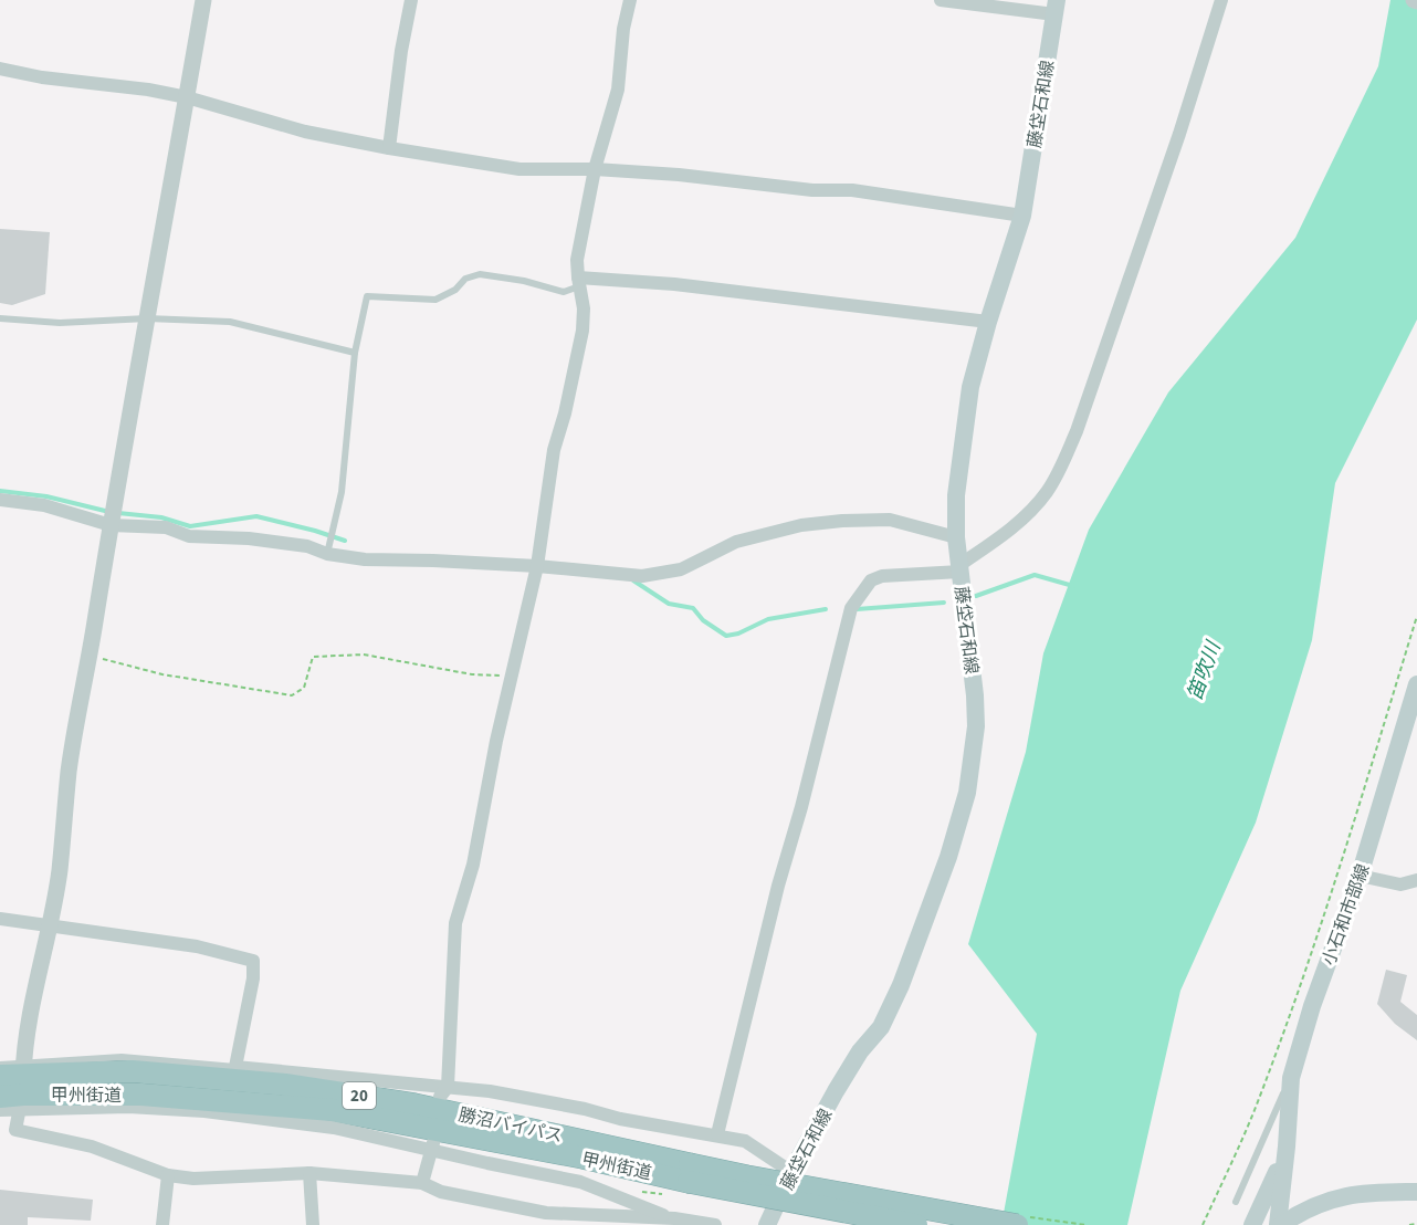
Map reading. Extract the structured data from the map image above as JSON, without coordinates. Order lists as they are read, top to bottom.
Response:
{
  "streets": {
    "highway": ["甲州街道", "20"],
    "main road": ["藤垈石和線", "小石和市部線"]
  },
  "crossings": [
    ["甲州街道", "20"]
  ],
  "water": ["笛吹川"]
}
